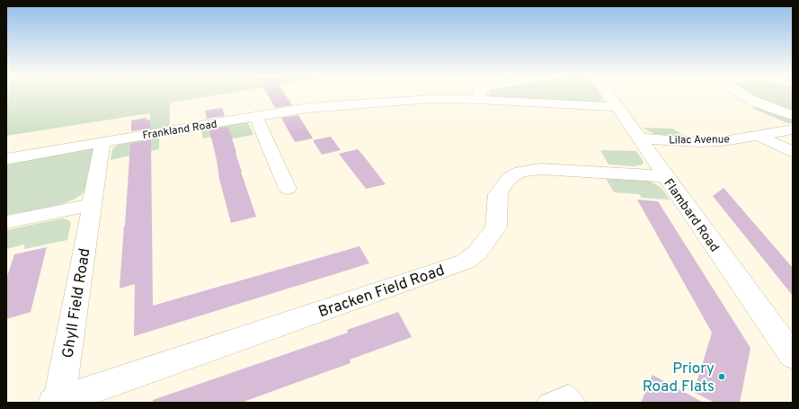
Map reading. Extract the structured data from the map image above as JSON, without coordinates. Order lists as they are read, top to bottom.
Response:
{
  "streets": {
    "street": [
      "Frankland Road",
      "Lilac Avenue",
      "Flambard Road",
      "Bracken Field Road",
      "Ghyll Field Road"
    ]
  },
  "crossings": [
    ["Frankland Road", "Flambard Road"],
    ["Frankland Road", "Ghyll Field Road"],
    ["Lilac Avenue", "Flambard Road"],
    ["Flambard Road", "Bracken Field Road"],
    ["Bracken Field Road", "Ghyll Field Road"]
  ],
  "places": ["Priory Road Flats"]
}
